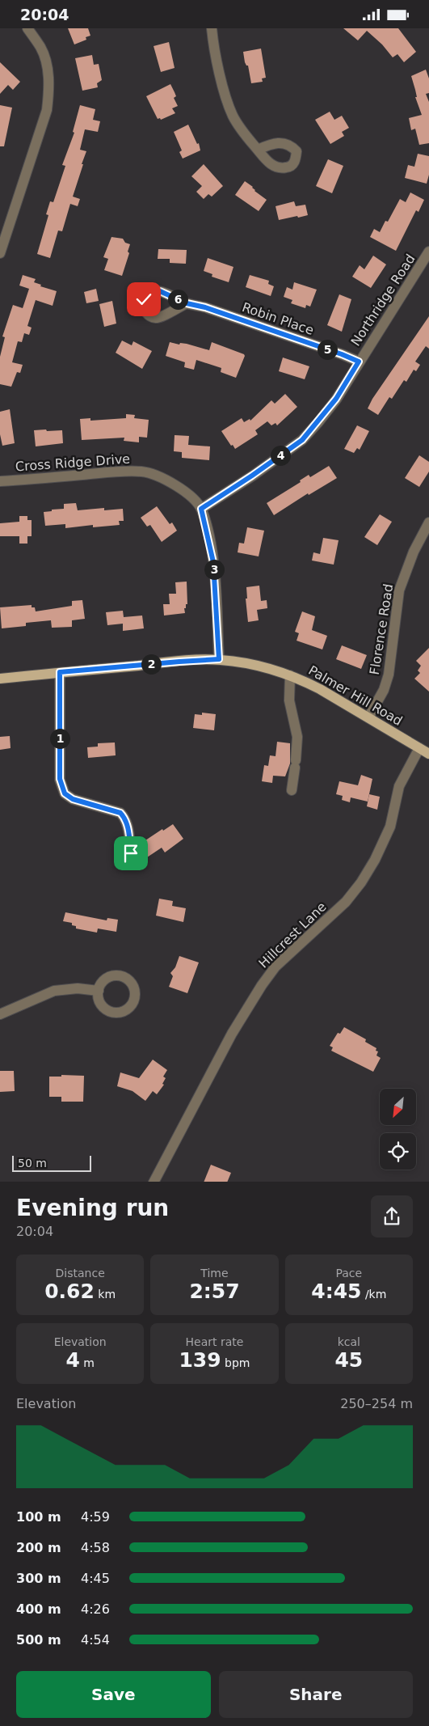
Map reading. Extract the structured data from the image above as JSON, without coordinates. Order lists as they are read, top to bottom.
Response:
{
  "streets": {
    "main road": ["Palmer Hill Road"],
    "street": [
      "Northridge Road",
      "Robin Place",
      "Cross Ridge Drive",
      "Florence Road",
      "Hillcrest Lane"
    ]
  },
  "crossings": [
    ["Northridge Road", "Robin Place"],
    ["Northridge Road", "Cross Ridge Drive"],
    ["Florence Road", "Palmer Hill Road"],
    ["Palmer Hill Road", "Hillcrest Lane"]
  ],
  "scale_bar": "50 m",
  "north": "bottom left",
  "page": {
    "status": "20:04",
    "pins": [
      "6",
      "5",
      "4",
      "3",
      "2",
      "1"
    ],
    "scale": "50 m",
    "heading": ["Evening run", "20:04"],
    "stats": [
      ["Distance", "0.62 km"],
      ["Time", "2:57"],
      ["Pace", "4:45 /km"],
      ["Elevation", "4 m"],
      ["Heart rate", "139 bpm"],
      ["kcal", "45"]
    ],
    "chart": ["Elevation", "250–254 m"],
    "list": [
      {
        "name": "100 m",
        "note": "4:59"
      },
      {
        "name": "200 m",
        "note": "4:58"
      },
      {
        "name": "300 m",
        "note": "4:45"
      },
      {
        "name": "400 m",
        "note": "4:26"
      },
      {
        "name": "500 m",
        "note": "4:54"
      }
    ],
    "buttons": ["Save", "Share"]
  }
}
